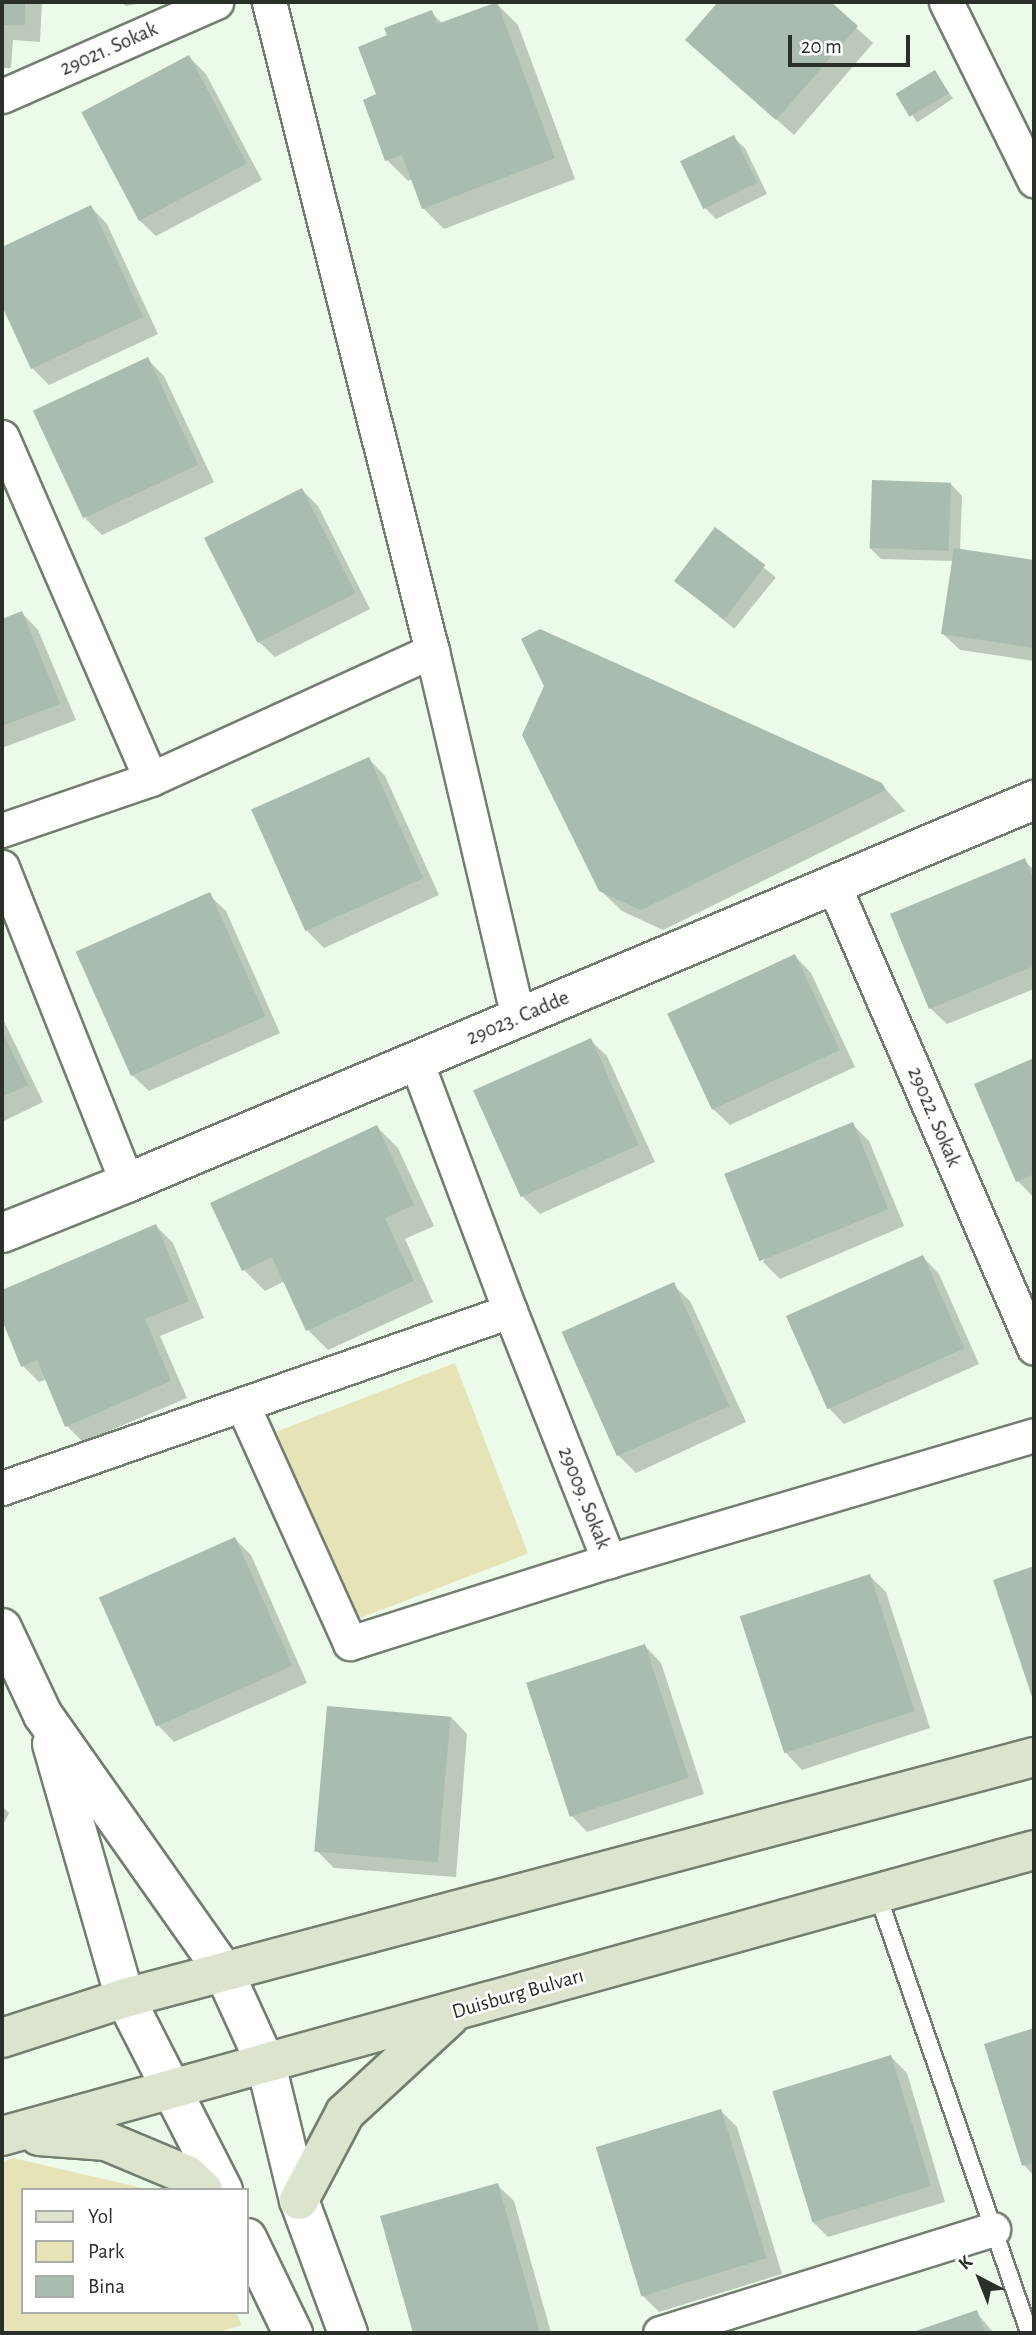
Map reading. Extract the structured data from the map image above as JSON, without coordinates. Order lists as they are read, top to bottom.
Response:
{
  "streets": {
    "main road": ["Duisburg Bulvarı"],
    "street": [
      "29021. Sokak",
      "29023. Cadde",
      "29022. Sokak",
      "29009. Sokak"
    ]
  },
  "crossings": [
    ["29023. Cadde", "29022. Sokak"],
    ["29023. Cadde", "29009. Sokak"]
  ],
  "legend": ["Yol", "Park", "Bina"],
  "scale_bar": "20 m",
  "north": "top left"
}
